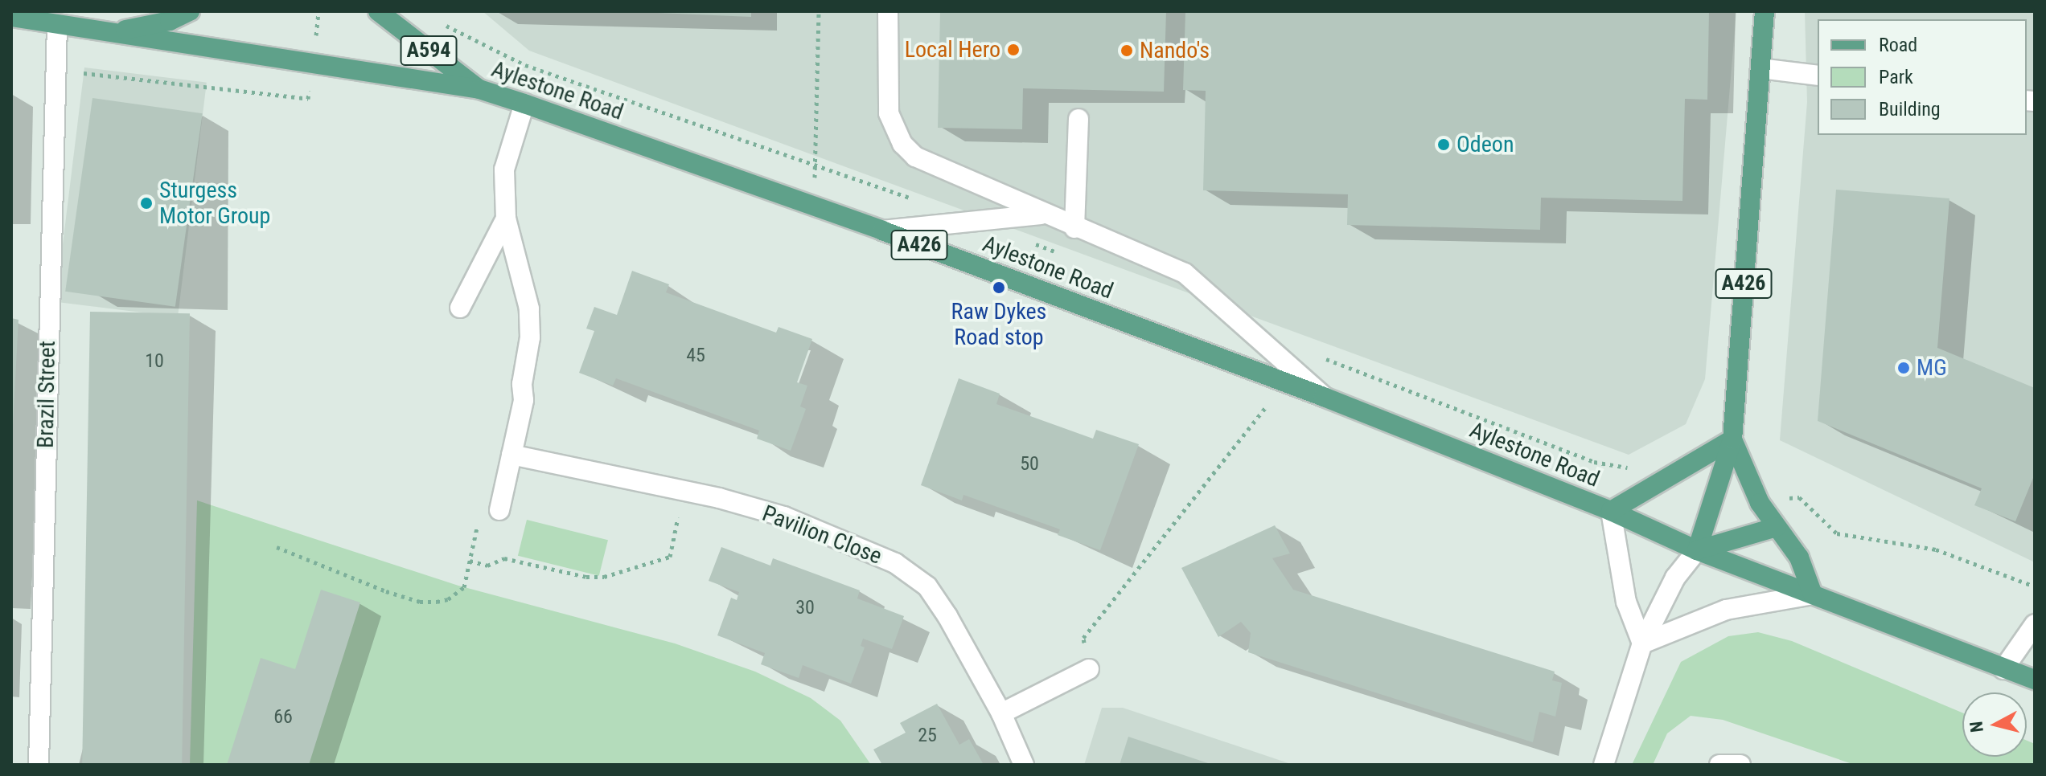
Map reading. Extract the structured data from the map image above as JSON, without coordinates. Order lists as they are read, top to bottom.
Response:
{
  "streets": {
    "main road": ["A594", "Aylestone Road", "A426"],
    "street": ["Brazil Street", "Pavilion Close"]
  },
  "crossings": [
    ["A594", "Aylestone Road"],
    ["Aylestone Road", "A426"],
    ["Aylestone Road", "Brazil Street"]
  ],
  "places": [
    "Local Hero",
    "Nando's",
    "Odeon",
    "Sturgess Motor Group",
    "Raw Dykes Road stop",
    "MG"
  ],
  "house_numbers": [
    "45",
    "10",
    "50",
    "30",
    "66",
    "25"
  ],
  "legend": ["Road", "Park", "Building"],
  "north": "left"
}
